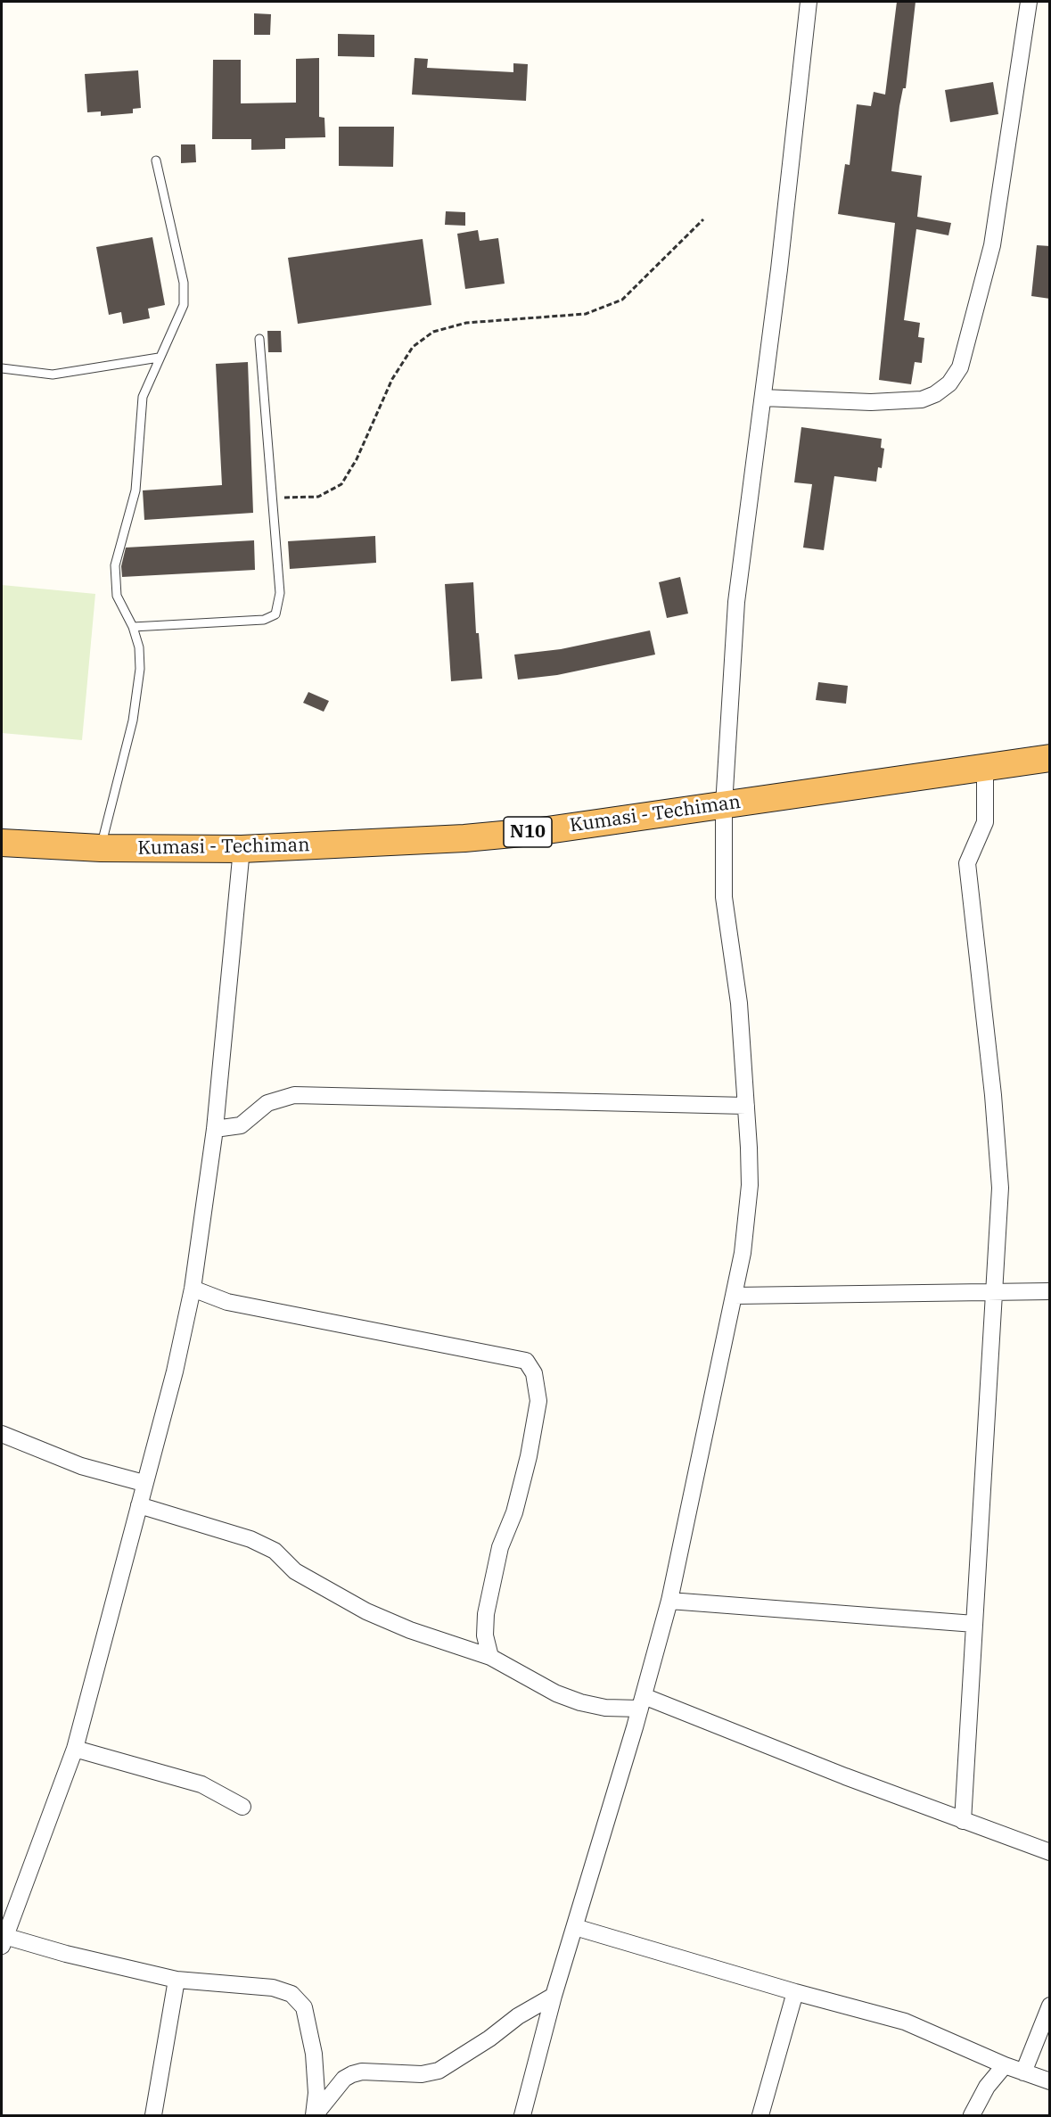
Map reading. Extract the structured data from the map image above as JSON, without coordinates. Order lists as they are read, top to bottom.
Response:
{
  "streets": {
    "highway": ["Kumasi - Techiman", "N10"]
  }
}
